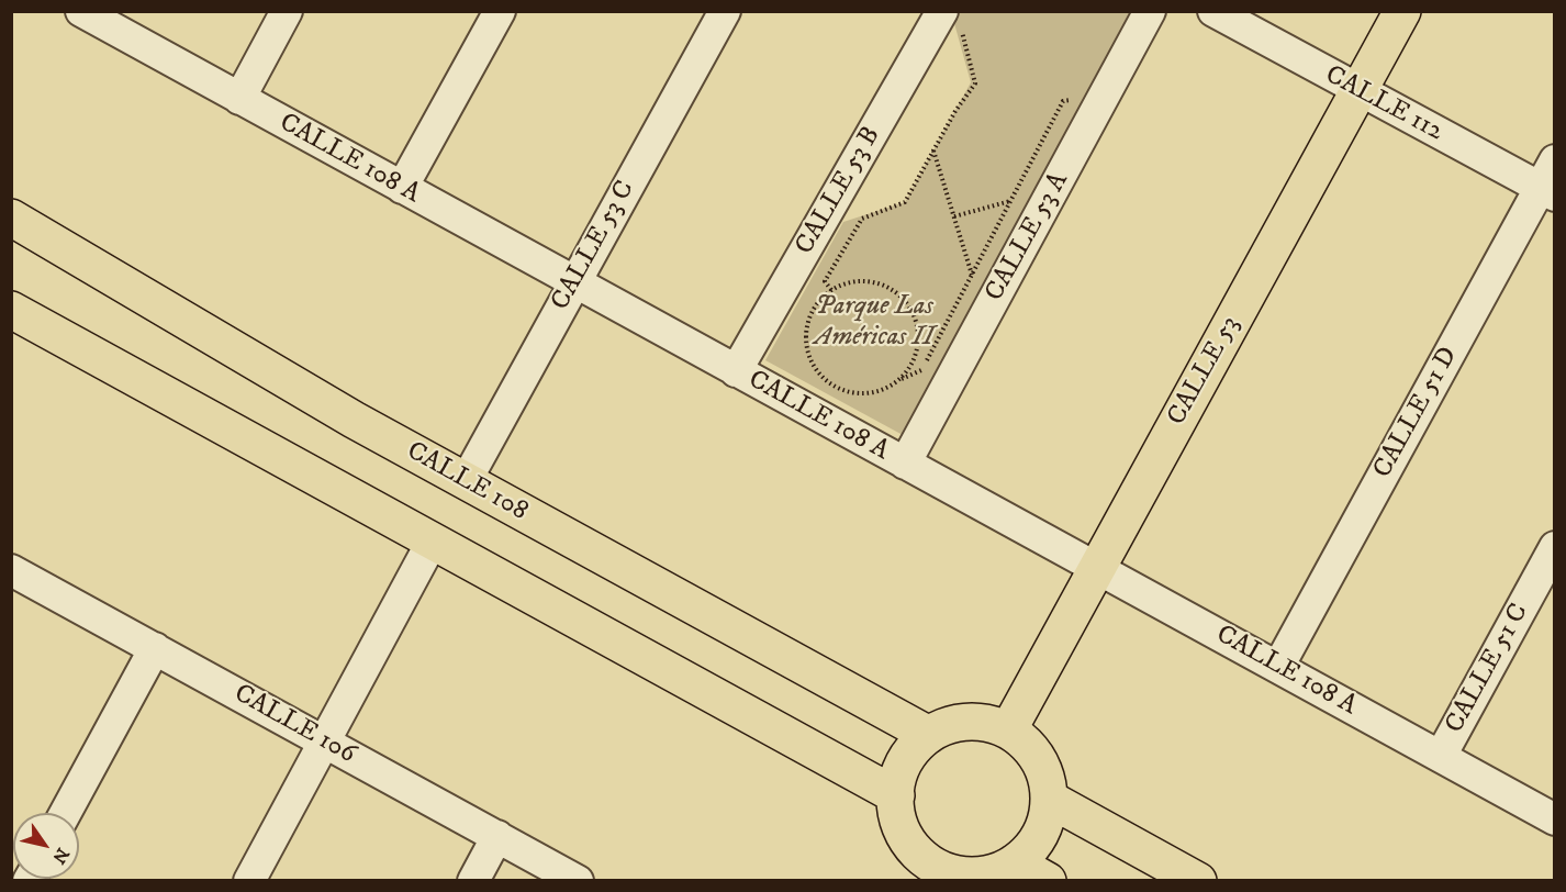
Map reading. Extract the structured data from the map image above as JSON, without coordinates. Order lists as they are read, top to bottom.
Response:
{
  "streets": {
    "main road": ["CALLE 53", "CALLE 108"],
    "street": [
      "CALLE 112",
      "CALLE 108 A",
      "CALLE 53 B",
      "CALLE 53 A",
      "CALLE 53 C",
      "CALLE 51 D",
      "CALLE 51 C",
      "CALLE 106"
    ]
  },
  "crossings": [
    ["CALLE 112", "CALLE 53"],
    ["CALLE 112", "CALLE 51 D"],
    ["CALLE 108 A", "CALLE 53 B"],
    ["CALLE 108 A", "CALLE 53 A"],
    ["CALLE 108 A", "CALLE 53 C"],
    ["CALLE 108 A", "CALLE 53"],
    ["CALLE 108 A", "CALLE 51 D"],
    ["CALLE 108 A", "CALLE 51 C"],
    ["CALLE 53 C", "CALLE 108"],
    ["CALLE 53", "CALLE 108"]
  ],
  "parks": ["Parque Las Américas II"],
  "north": "bottom right"
}
